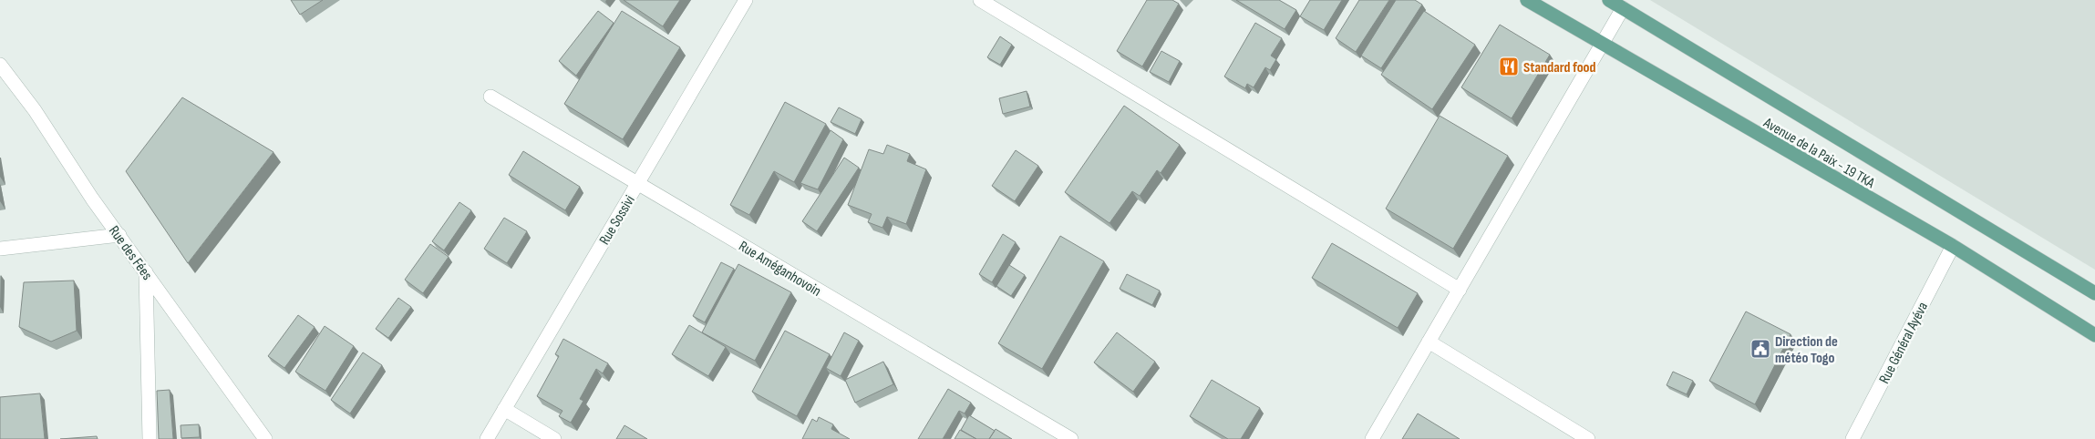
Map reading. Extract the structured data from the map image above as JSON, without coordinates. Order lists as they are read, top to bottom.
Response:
{
  "streets": {
    "main road": ["Avenue de la Paix - 19 TKA"],
    "street": [
      "Rue Sossivi",
      "Rue des Fées",
      "Rue Améganhovoin",
      "Rue Général Ayéva"
    ]
  },
  "crossings": [
    ["Avenue de la Paix - 19 TKA", "Rue Général Ayéva"],
    ["Rue Sossivi", "Rue Améganhovoin"]
  ],
  "places": {
    "restaurant": ["Standard food"],
    "public building": ["Direction de météo Togo"]
  }
}
